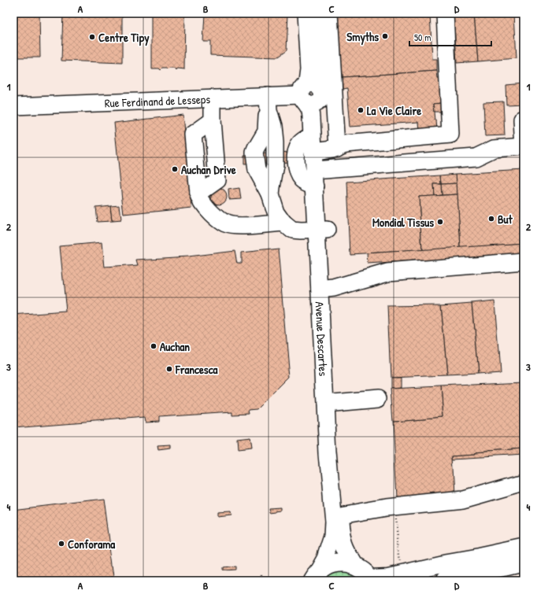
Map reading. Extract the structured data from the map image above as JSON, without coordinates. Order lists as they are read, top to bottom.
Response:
{
  "streets": {
    "street": ["Rue Ferdinand de Lesseps", "Avenue Descartes"]
  },
  "crossings": [
    ["Rue Ferdinand de Lesseps", "Avenue Descartes"]
  ],
  "places": [
    "Smyths",
    "Centre Tipy",
    "La Vie Claire",
    "Auchan Drive",
    "But",
    "Mondial Tissus",
    "Auchan",
    "Francesca",
    "Conforama"
  ],
  "scale_bar": "50 m",
  "grid": {
    "columns": [
      "A",
      "B",
      "C",
      "D"
    ],
    "rows": [
      "1",
      "2",
      "3",
      "4"
    ]
  }
}
